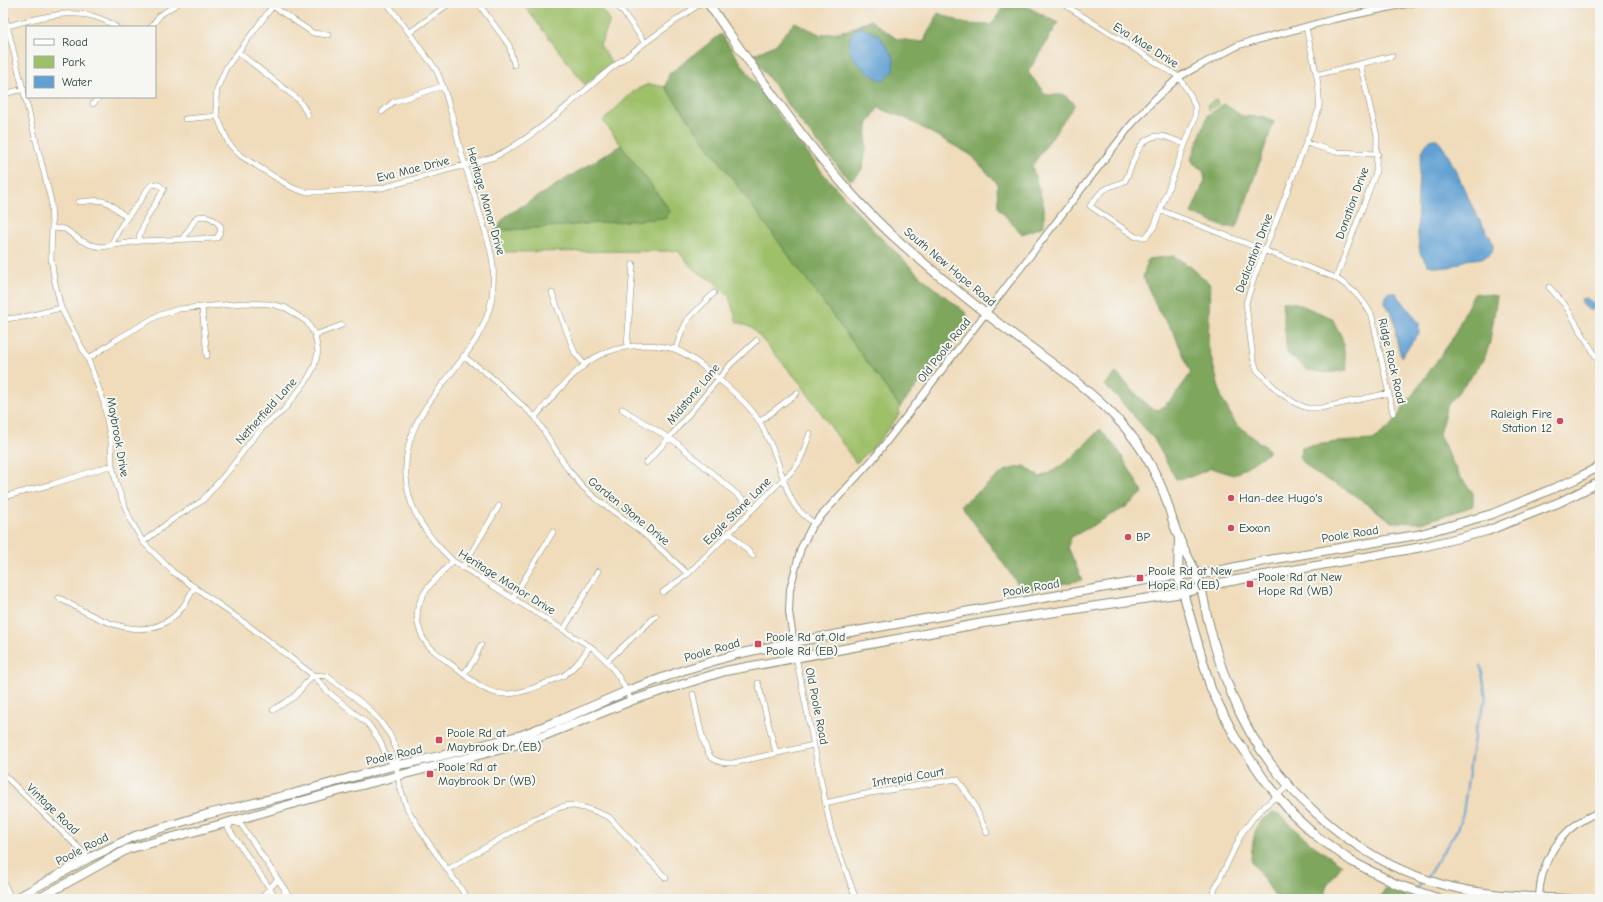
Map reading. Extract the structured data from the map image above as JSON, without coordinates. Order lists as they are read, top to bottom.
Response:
{
  "streets": {
    "main road": ["South New Hope Road", "Poole Road"],
    "street": [
      "Eva Mae Drive",
      "Heritage Manor Drive",
      "Donation Drive",
      "Dedication Drive",
      "Old Poole Road",
      "Ridge Rock Road",
      "Midstone Lane",
      "Netherfield Lane",
      "Maybrook Drive",
      "Garden Stone Drive",
      "Eagle Stone Lane",
      "Intrepid Court",
      "Vintage Road"
    ]
  },
  "crossings": [
    ["Eva Mae Drive", "Heritage Manor Drive"],
    ["Eva Mae Drive", "Old Poole Road"],
    ["Heritage Manor Drive", "Garden Stone Drive"],
    ["Heritage Manor Drive", "Poole Road"],
    ["Donation Drive", "Ridge Rock Road"],
    ["Dedication Drive", "Old Poole Road"],
    ["Dedication Drive", "Ridge Rock Road"],
    ["South New Hope Road", "Old Poole Road"],
    ["South New Hope Road", "Poole Road"],
    ["Old Poole Road", "Poole Road"],
    ["Old Poole Road", "Intrepid Court"],
    ["Netherfield Lane", "Maybrook Drive"],
    ["Maybrook Drive", "Poole Road"],
    ["Garden Stone Drive", "Eagle Stone Lane"],
    ["Poole Road", "Vintage Road"]
  ],
  "places": {
    "other": [
      "Raleigh Fire Station 12",
      "Han-dee Hugo's",
      "Exxon",
      "BP"
    ],
    "transit": [
      "Poole Rd at New Hope Rd (EB)",
      "Poole Rd at New Hope Rd (WB)",
      "Poole Rd at Old Poole Rd (EB)",
      "Poole Rd at Maybrook Dr (EB)",
      "Poole Rd at Maybrook Dr (WB)"
    ]
  },
  "legend": ["Road", "Park", "Water"]
}
